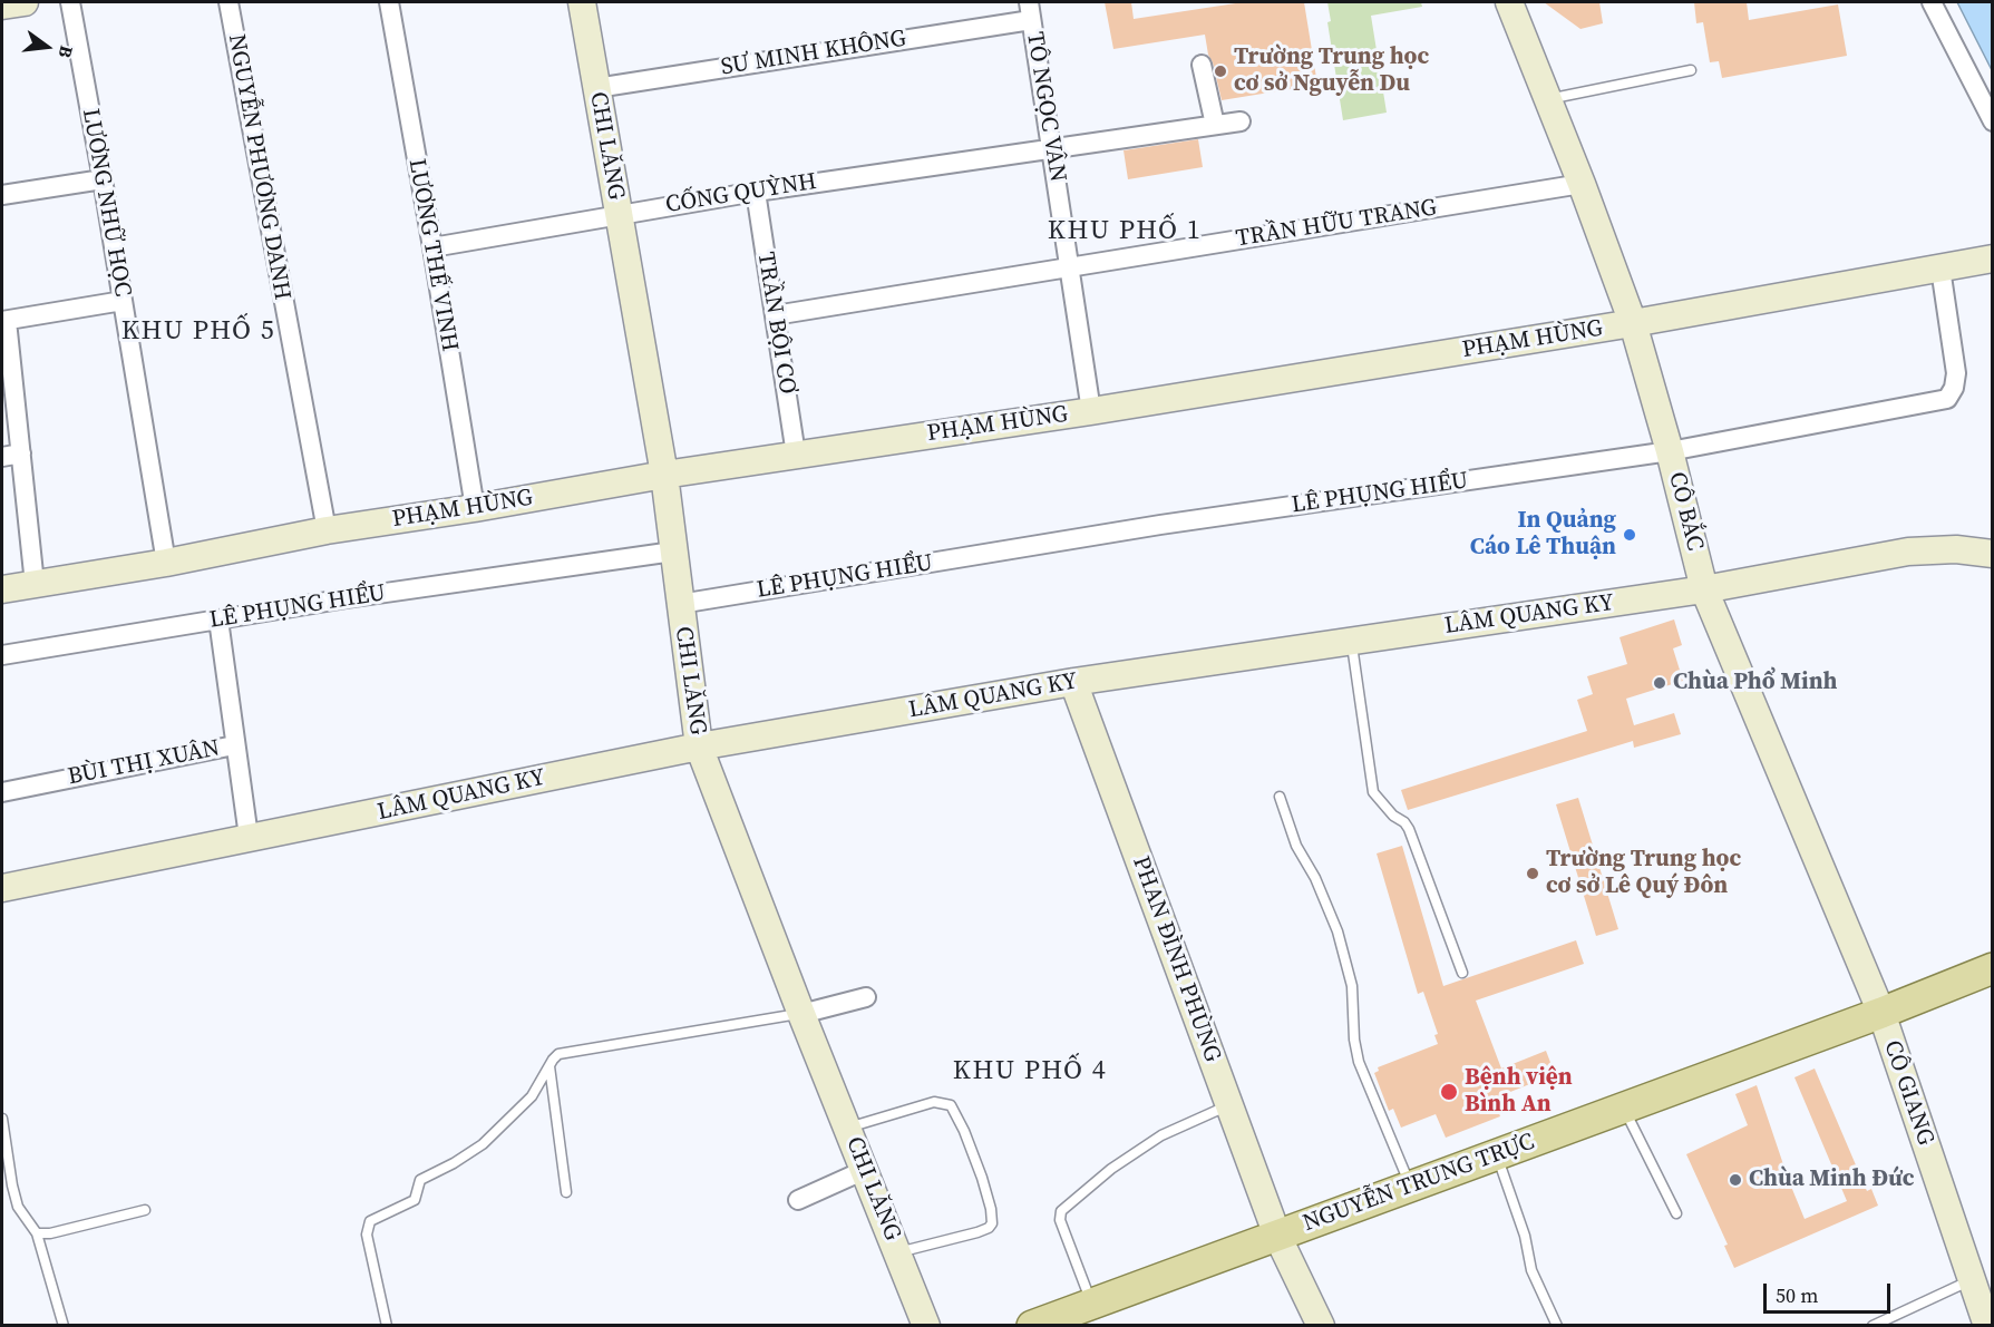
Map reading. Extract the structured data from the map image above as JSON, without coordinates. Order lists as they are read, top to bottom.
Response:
{
  "streets": {
    "main road": ["NGUYỄN TRUNG TRỰC"],
    "street": [
      "SƯ MINH KHÔNG",
      "TÔ NGỌC VÂN",
      "CHI LĂNG",
      "NGUYỄN PHƯƠNG DANH",
      "CỐNG QUỲNH",
      "LƯƠNG NHỮ HỌC",
      "TRẦN HỮU TRANG",
      "LƯƠNG THẾ VINH",
      "TRẦN BỘI CƠ",
      "PHẠM HÙNG",
      "LÊ PHỤNG HIỂU",
      "CÔ BẮC",
      "LÂM QUANG KY",
      "BÙI THỊ XUÂN",
      "PHAN ĐÌNH PHÙNG",
      "CÔ GIANG"
    ]
  },
  "crossings": [
    ["SƯ MINH KHÔNG", "TÔ NGỌC VÂN"],
    ["SƯ MINH KHÔNG", "CHI LĂNG"],
    ["TÔ NGỌC VÂN", "CỐNG QUỲNH"],
    ["TÔ NGỌC VÂN", "TRẦN HỮU TRANG"],
    ["TÔ NGỌC VÂN", "PHẠM HÙNG"],
    ["CHI LĂNG", "CỐNG QUỲNH"],
    ["CHI LĂNG", "PHẠM HÙNG"],
    ["CHI LĂNG", "LÊ PHỤNG HIỂU"],
    ["CHI LĂNG", "LÂM QUANG KY"],
    ["NGUYỄN PHƯƠNG DANH", "PHẠM HÙNG"],
    ["CỐNG QUỲNH", "LƯƠNG THẾ VINH"],
    ["CỐNG QUỲNH", "TRẦN BỘI CƠ"],
    ["LƯƠNG NHỮ HỌC", "PHẠM HÙNG"],
    ["TRẦN HỮU TRANG", "TRẦN BỘI CƠ"],
    ["TRẦN HỮU TRANG", "CÔ BẮC"],
    ["LƯƠNG THẾ VINH", "PHẠM HÙNG"],
    ["TRẦN BỘI CƠ", "PHẠM HÙNG"],
    ["PHẠM HÙNG", "LÊ PHỤNG HIỂU"],
    ["PHẠM HÙNG", "CÔ BẮC"],
    ["LÊ PHỤNG HIỂU", "CÔ BẮC"],
    ["CÔ BẮC", "LÂM QUANG KY"],
    ["CÔ BẮC", "CÔ GIANG"],
    ["CÔ BẮC", "NGUYỄN TRUNG TRỰC"],
    ["LÂM QUANG KY", "BÙI THỊ XUÂN"],
    ["LÂM QUANG KY", "PHAN ĐÌNH PHÙNG"],
    ["PHAN ĐÌNH PHÙNG", "NGUYỄN TRUNG TRỰC"],
    ["CÔ GIANG", "NGUYỄN TRUNG TRỰC"]
  ],
  "districts": ["KHU PHỐ 1", "KHU PHỐ 5", "KHU PHỐ 4"],
  "places": [
    "Trường Trung học cơ sở Nguyễn Du",
    "In Quảng Cáo Lê Thuận",
    "Chùa Phổ Minh",
    "Trường Trung học cơ sở Lê Quý Đôn",
    "Bệnh viện Bình An",
    "Chùa Minh Đức"
  ],
  "scale_bar": "50 m",
  "north": "right"
}
